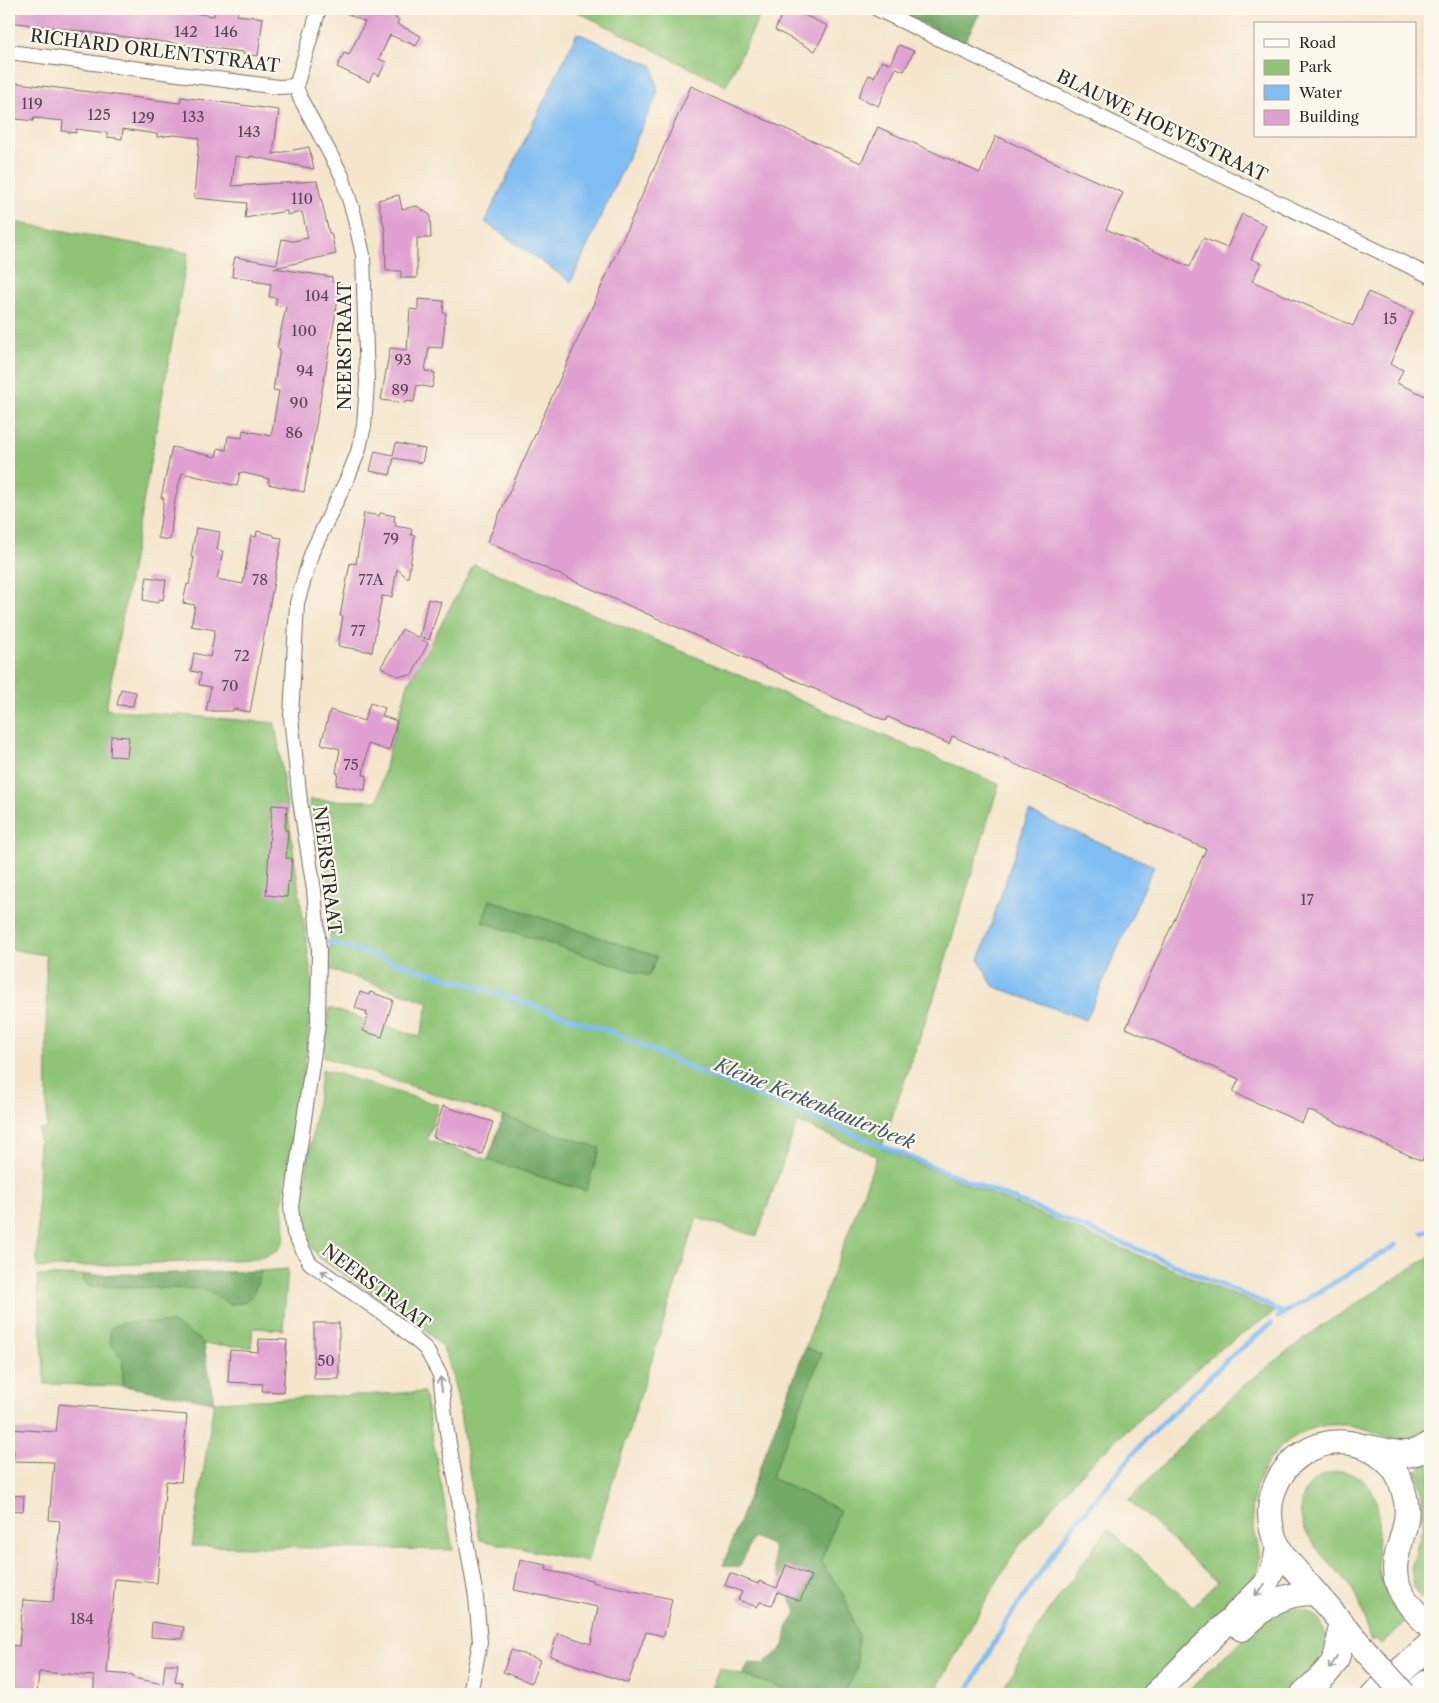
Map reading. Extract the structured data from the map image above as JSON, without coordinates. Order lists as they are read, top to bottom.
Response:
{
  "streets": {
    "street": ["RICHARD ORLENTSTRAAT", "BLAUWE HOEVESTRAAT", "NEERSTRAAT"]
  },
  "crossings": [
    ["RICHARD ORLENTSTRAAT", "NEERSTRAAT"]
  ],
  "one_way": ["NEERSTRAAT"],
  "water": ["Kleine Kerkenkauterbeek"],
  "house_numbers": [
    "142",
    "146",
    "119",
    "125",
    "133",
    "129",
    "143",
    "110",
    "104",
    "15",
    "100",
    "93",
    "94",
    "89",
    "90",
    "86",
    "79",
    "78",
    "77A",
    "77",
    "72",
    "70",
    "75",
    "17",
    "50",
    "184"
  ],
  "legend": [
    "Road",
    "Park",
    "Water",
    "Building"
  ]
}
